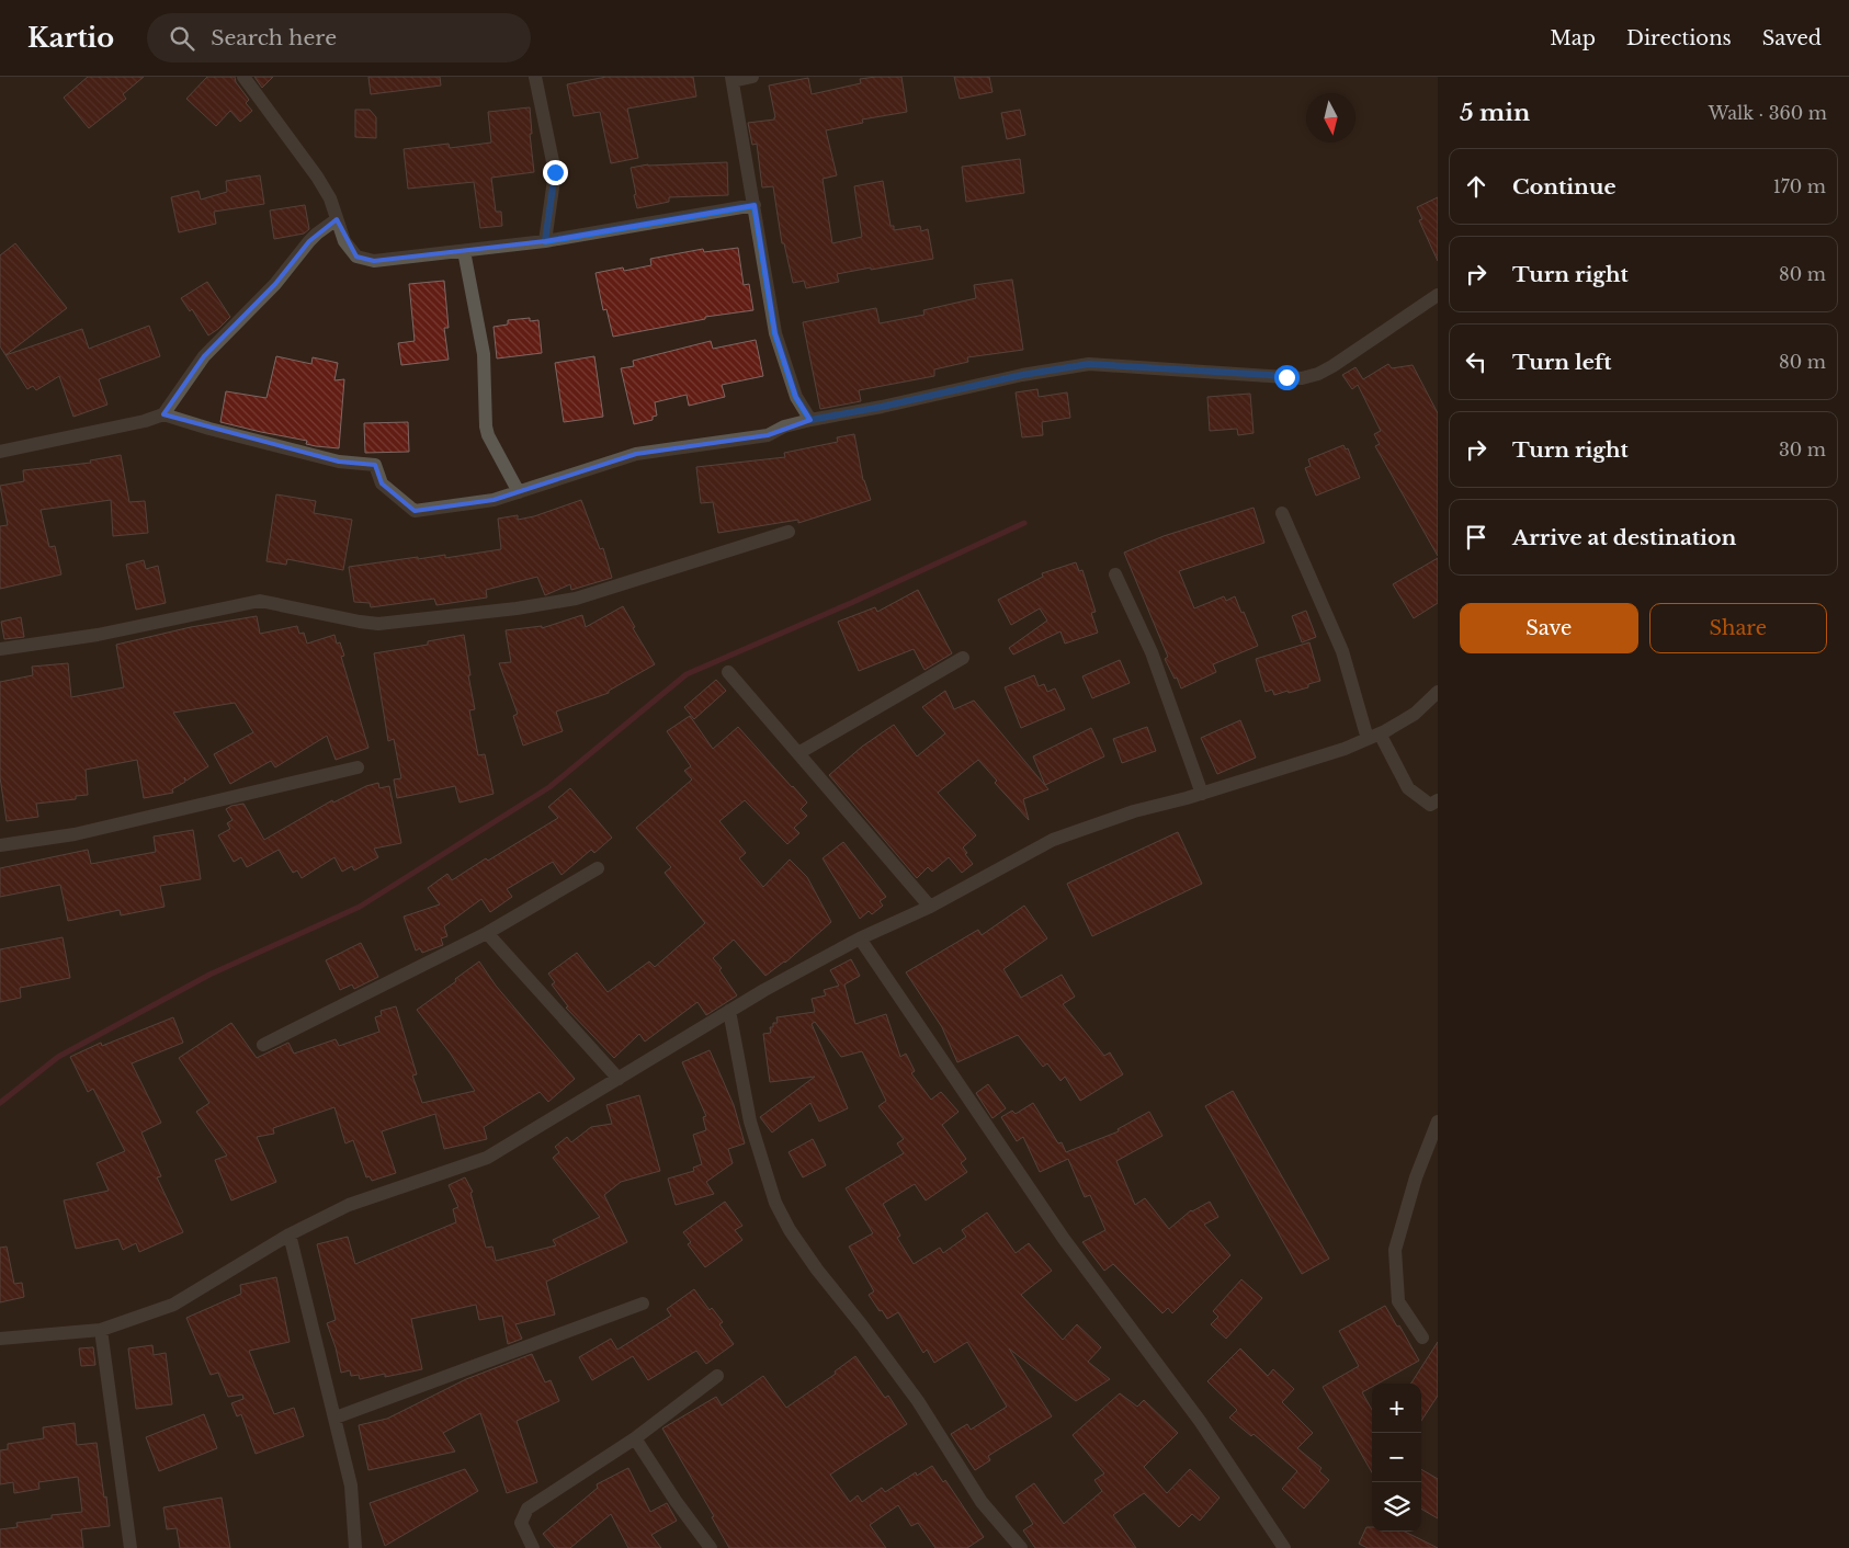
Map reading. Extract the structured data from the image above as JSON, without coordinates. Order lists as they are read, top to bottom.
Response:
{
  "north": "bottom",
  "page": {
    "header": "Kartio",
    "search": "Search here",
    "nav": ["Map", "Directions", "Saved"],
    "heading": ["5 min", "Walk · 360 m"],
    "list": [
      ["Continue", "170 m"],
      ["Turn right", "80 m"],
      ["Turn left", "80 m"],
      ["Turn right", "30 m"],
      "Arrive at destination"
    ],
    "buttons": ["Save", "Share"],
    "map_buttons": ["+", "−"]
  }
}
